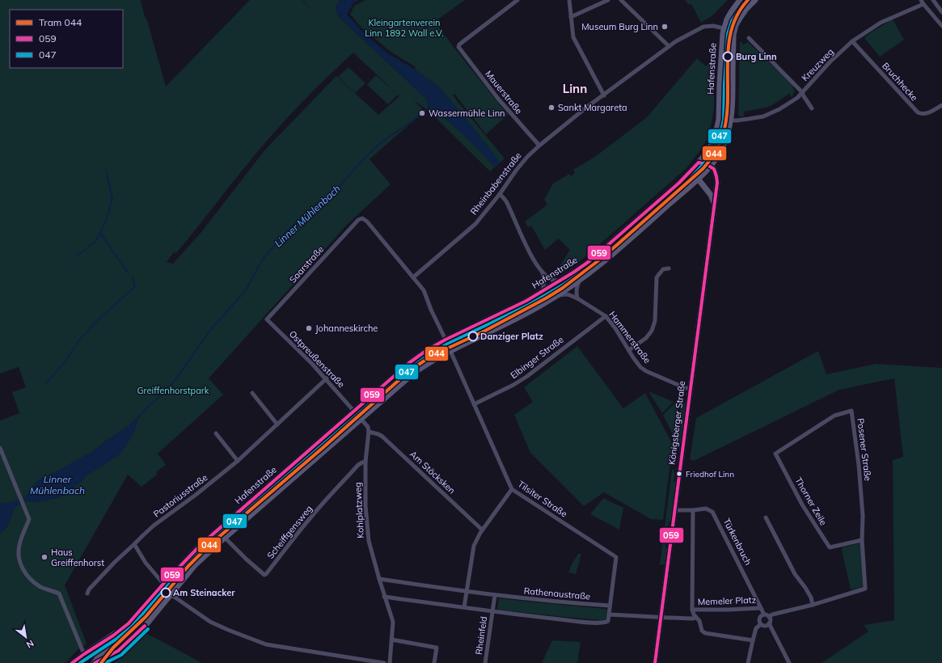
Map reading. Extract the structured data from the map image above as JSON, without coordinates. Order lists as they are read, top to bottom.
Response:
{
  "streets": {
    "main road": ["Hafenstraße", "Königsberger Straße"],
    "street": [
      "Kreuzweg",
      "Bruchhecke",
      "Mauerstraße",
      "Rheinbabenstraße",
      "Saarstraße",
      "Hammerstraße",
      "Elbinger Straße",
      "Ostpreußenstraße",
      "Posener Straße",
      "Am Stöcksken",
      "Pastoriusstraße",
      "Tilsiter Straße",
      "Thorner Zeile",
      "Kohlplatzweg",
      "Scheiffgensweg",
      "Türkenbruch",
      "Rathenaustraße",
      "Memeler Platz",
      "Rheinfeld"
    ]
  },
  "crossings": [
    ["Kreuzweg", "Hafenstraße"],
    ["Kreuzweg", "Bruchhecke"],
    ["Hafenstraße", "Rheinbabenstraße"],
    ["Hafenstraße", "Ostpreußenstraße"],
    ["Mauerstraße", "Rheinbabenstraße"],
    ["Rheinbabenstraße", "Saarstraße"],
    ["Saarstraße", "Ostpreußenstraße"],
    ["Hammerstraße", "Elbinger Straße"],
    ["Hammerstraße", "Königsberger Straße"],
    ["Elbinger Straße", "Tilsiter Straße"],
    ["Ostpreußenstraße", "Pastoriusstraße"],
    ["Königsberger Straße", "Türkenbruch"],
    ["Königsberger Straße", "Memeler Platz"],
    ["Posener Straße", "Thorner Zeile"],
    ["Am Stöcksken", "Kohlplatzweg"],
    ["Tilsiter Straße", "Rathenaustraße"],
    ["Kohlplatzweg", "Scheiffgensweg"],
    ["Kohlplatzweg", "Rathenaustraße"],
    ["Türkenbruch", "Memeler Platz"]
  ],
  "districts": ["Linn"],
  "water": ["Linner Mühlenbach"],
  "parks": ["Kleingartenverein Linn 1892 Wall e.V.", "Greiffenhorstpark"],
  "places": [
    "Museum Burg Linn",
    "Burg Linn",
    "Sankt Margareta",
    "Wassermühle Linn",
    "Johanneskirche",
    "Danziger Platz",
    "Friedhof Linn",
    "Haus Greiffenhorst",
    "Am Steinacker"
  ],
  "lines": ["tram line 044", "transit line 047", "transit line 059"],
  "legend": ["Tram 044", "059", "047"],
  "north": "bottom right"
}
